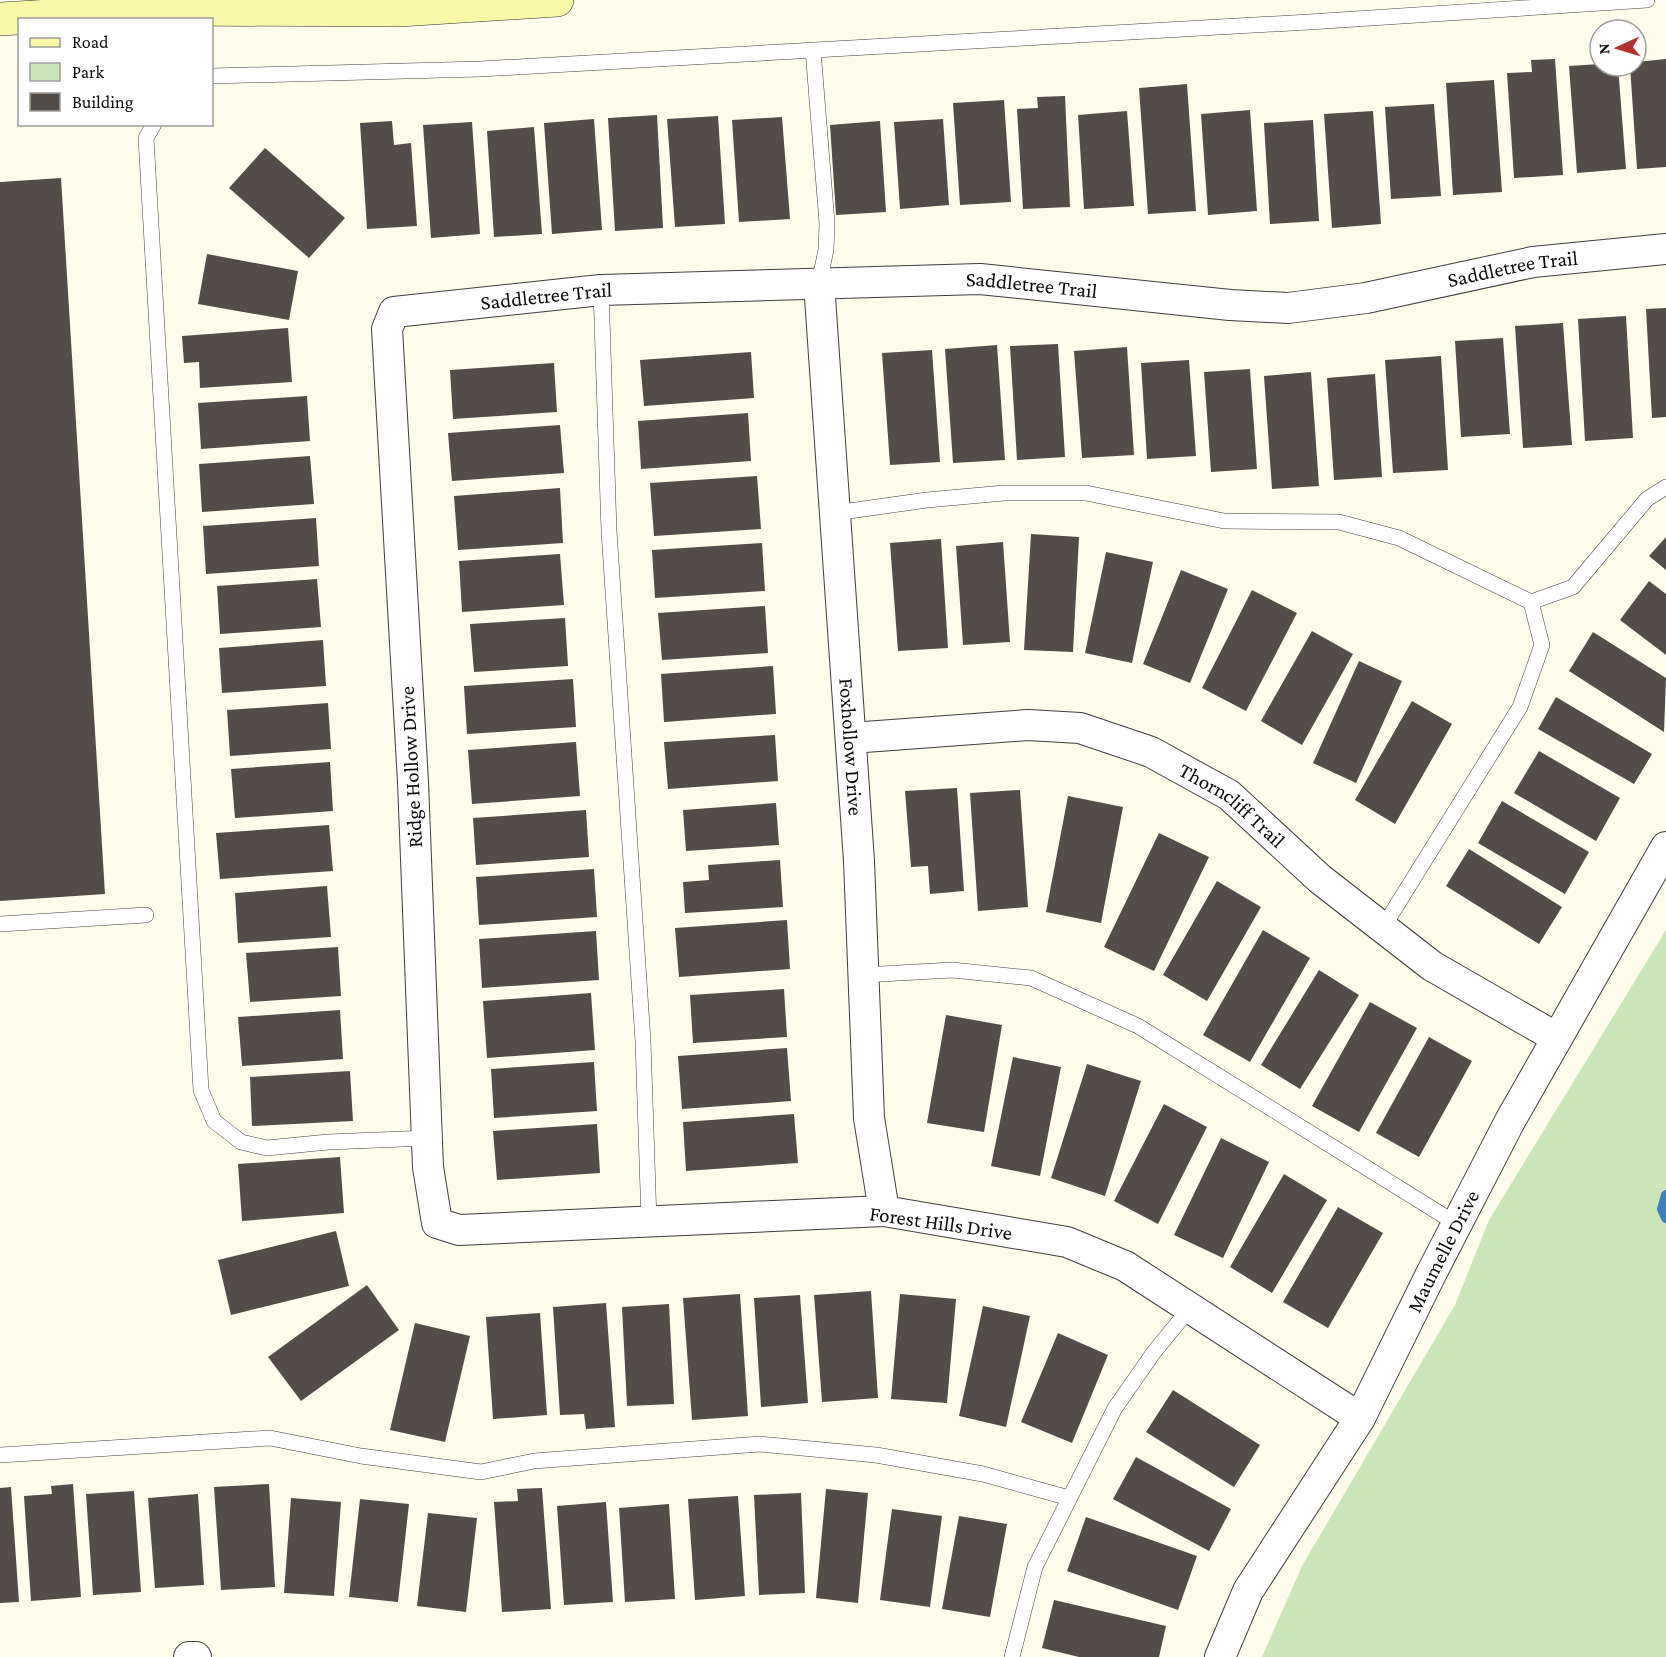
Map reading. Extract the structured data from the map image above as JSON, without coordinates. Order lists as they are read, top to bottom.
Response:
{
  "streets": {
    "street": [
      "Saddletree Trail",
      "Foxhollow Drive",
      "Ridge Hollow Drive",
      "Thorncliff Trail",
      "Forest Hills Drive",
      "Maumelle Drive"
    ]
  },
  "crossings": [
    ["Saddletree Trail", "Foxhollow Drive"],
    ["Saddletree Trail", "Ridge Hollow Drive"],
    ["Foxhollow Drive", "Thorncliff Trail"],
    ["Foxhollow Drive", "Forest Hills Drive"],
    ["Ridge Hollow Drive", "Forest Hills Drive"],
    ["Thorncliff Trail", "Maumelle Drive"],
    ["Forest Hills Drive", "Maumelle Drive"]
  ],
  "legend": ["Road", "Park", "Building"],
  "north": "left"
}
